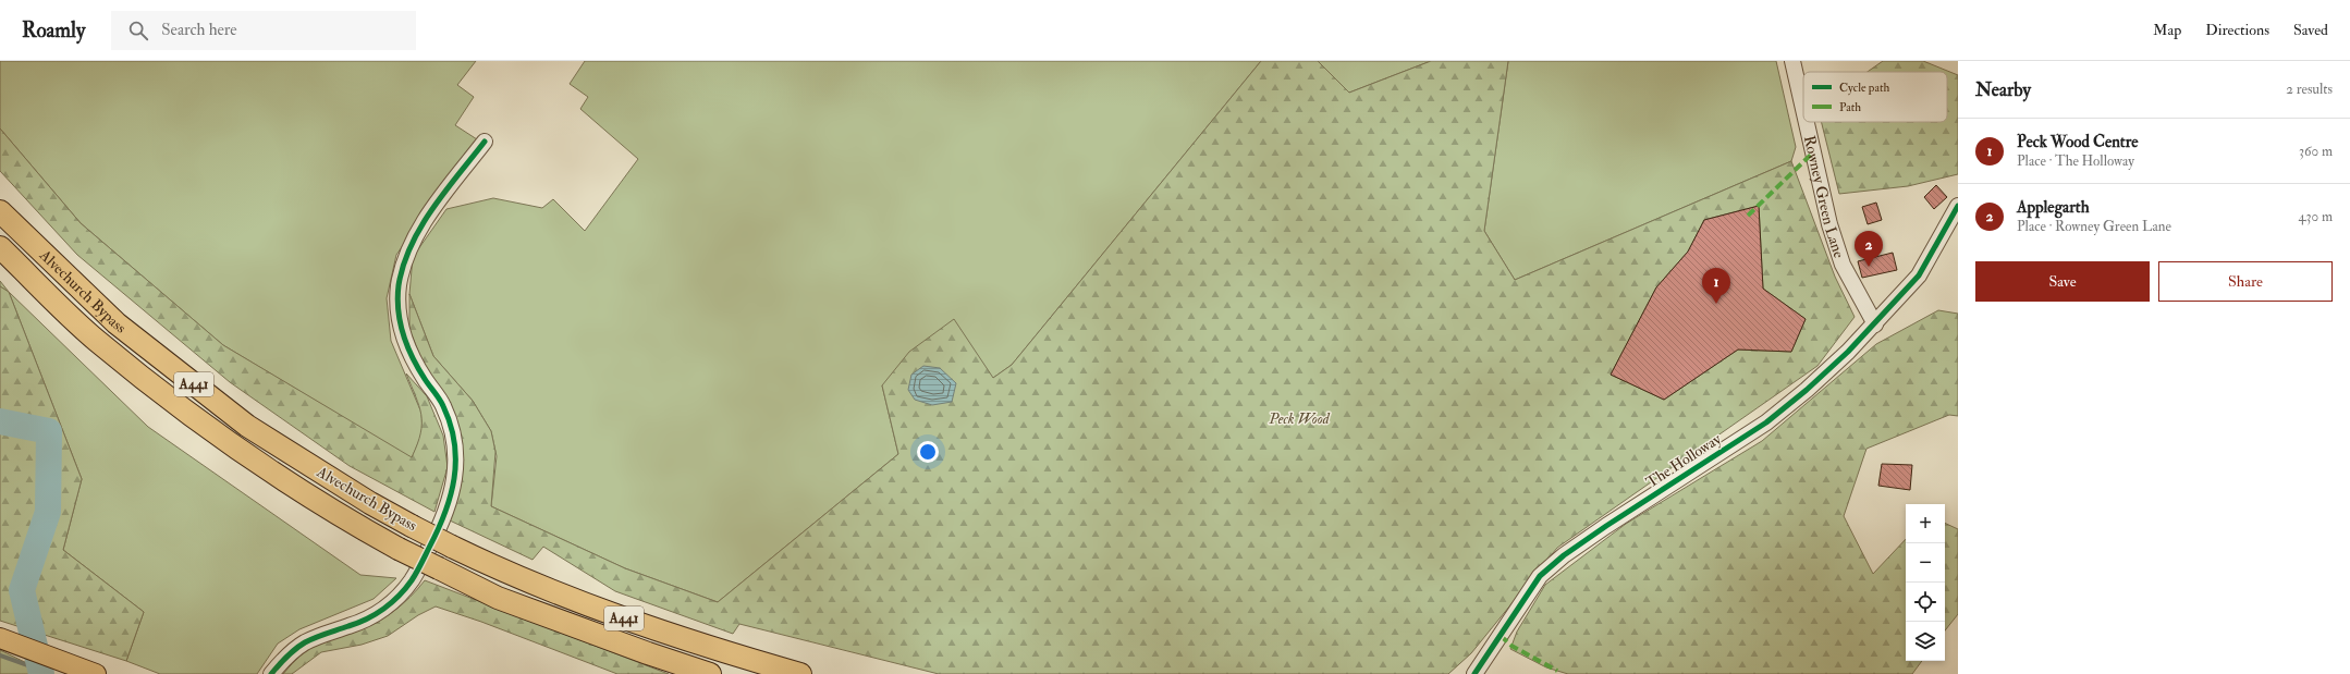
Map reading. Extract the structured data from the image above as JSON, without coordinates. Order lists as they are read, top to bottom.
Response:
{
  "streets": {
    "highway": ["Alvechurch Bypass", "A441"],
    "street": ["Rowney Green Lane", "The Holloway"]
  },
  "crossings": [
    ["Rowney Green Lane", "The Holloway"]
  ],
  "parks": ["Peck Wood"],
  "legend": ["Cycle path", "Path"],
  "page": {
    "header": "Roamly",
    "search": "Search here",
    "nav": ["Map", "Directions", "Saved"],
    "heading": ["Nearby", "2 results"],
    "list": [
      {
        "mark": "1",
        "name": "Peck Wood Centre",
        "note": "Place · The Holloway",
        "value": "360 m"
      },
      {
        "mark": "2",
        "name": "Applegarth",
        "note": "Place · Rowney Green Lane",
        "value": "430 m"
      }
    ],
    "pins": ["2", "1"],
    "buttons": ["Save", "Share"],
    "map_buttons": ["+", "−"]
  }
}
